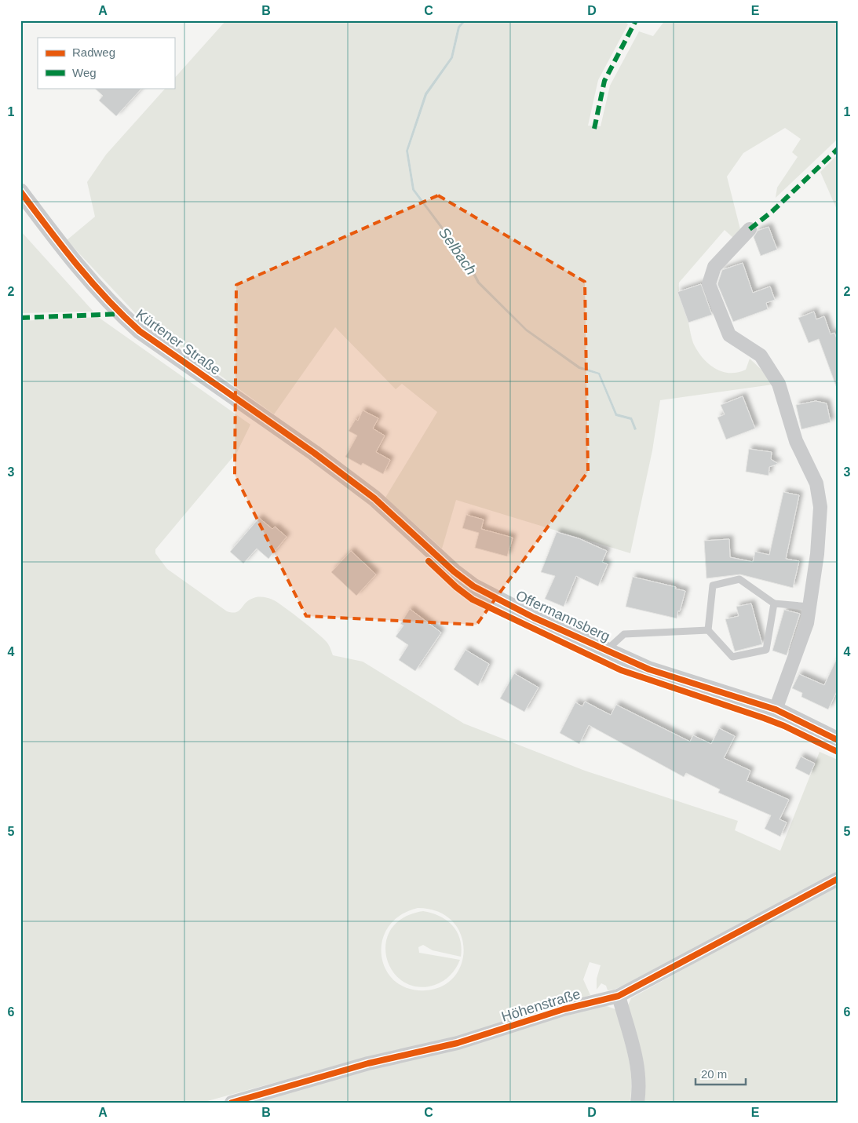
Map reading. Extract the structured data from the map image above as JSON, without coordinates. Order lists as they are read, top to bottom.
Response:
{
  "streets": {
    "street": ["Kürtener Straße", "Offermannsberg", "Höhenstraße"]
  },
  "crossings": [
    ["Kürtener Straße", "Offermannsberg"]
  ],
  "water": ["Selbach"],
  "legend": ["Radweg", "Weg"],
  "scale_bar": "20 m",
  "grid": {
    "columns": [
      "A",
      "B",
      "C",
      "D",
      "E"
    ],
    "rows": [
      "1",
      "2",
      "3",
      "4",
      "5",
      "6"
    ]
  }
}
